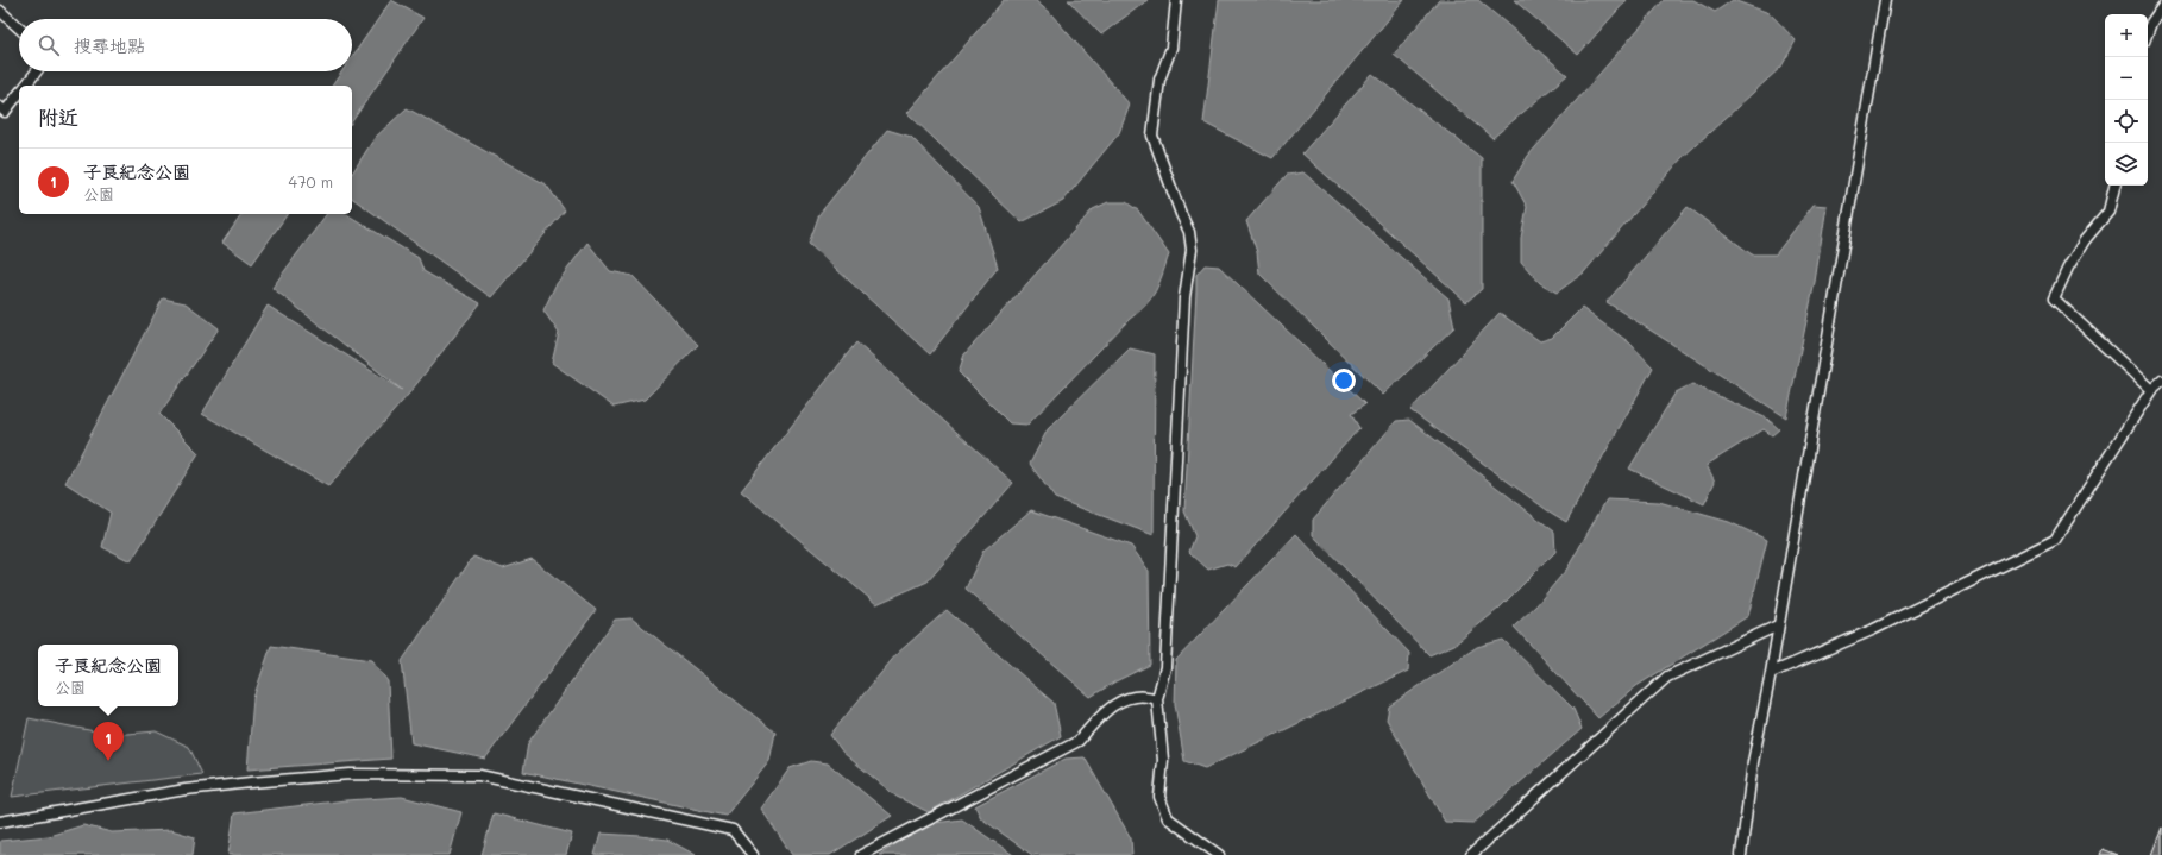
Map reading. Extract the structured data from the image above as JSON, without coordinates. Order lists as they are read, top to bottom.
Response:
{
  "page": {
    "map_buttons": ["+", "−"],
    "search": "搜尋地點",
    "heading": "附近",
    "list": [
      {
        "mark": "1",
        "name": "子良紀念公園",
        "note": "公園",
        "value": "470 m"
      }
    ],
    "popup": ["子良紀念公園", "公園"],
    "pins": "1"
  }
}
